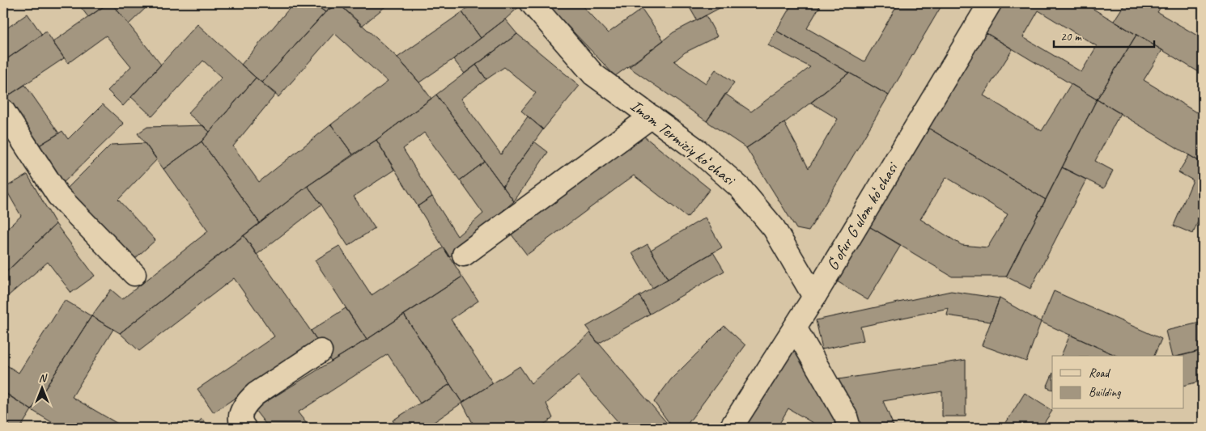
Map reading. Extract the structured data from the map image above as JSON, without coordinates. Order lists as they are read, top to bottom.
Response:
{
  "streets": {
    "street": ["Imom Termiziy koʻchasi", "Gʻofur Gʻulom koʻchasi"]
  },
  "crossings": [
    ["Imom Termiziy koʻchasi", "Gʻofur Gʻulom koʻchasi"]
  ],
  "legend": ["Road", "Building"],
  "scale_bar": "20 m",
  "north": "top"
}
